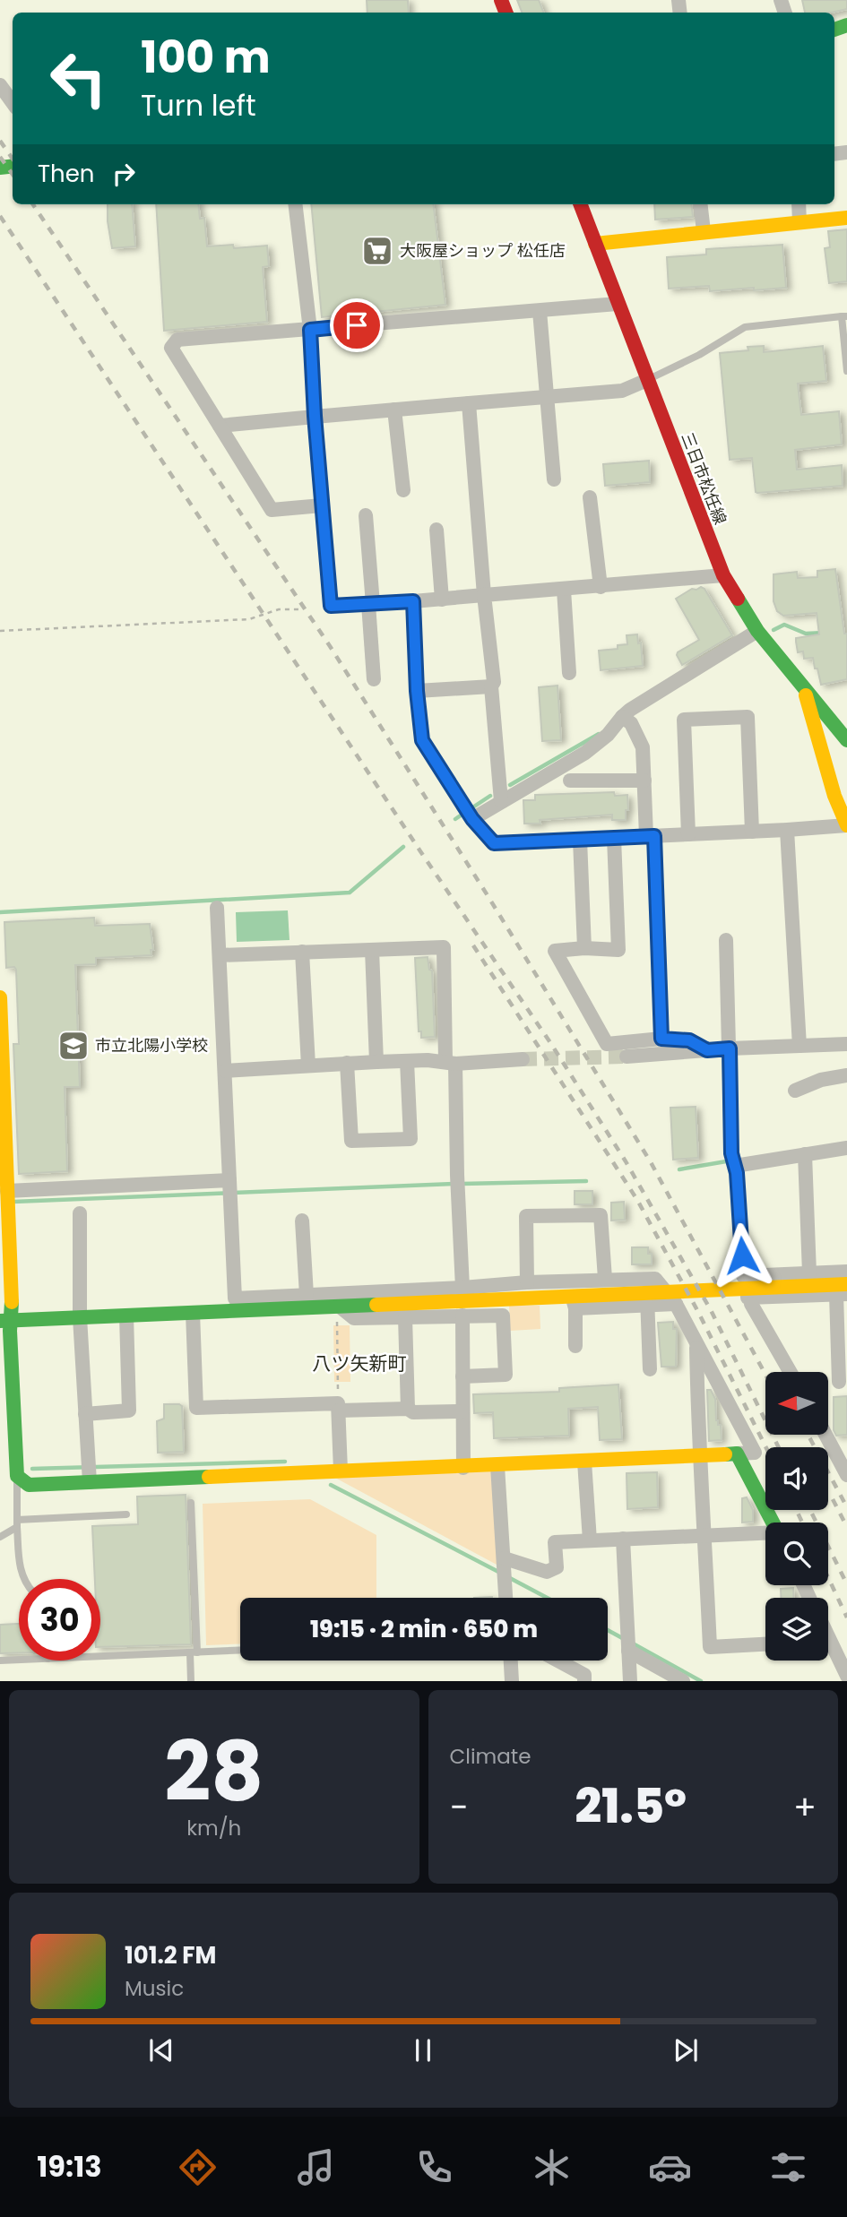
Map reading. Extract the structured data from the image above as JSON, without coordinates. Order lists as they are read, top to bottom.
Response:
{
  "streets": {
    "street": ["三日市松任線"]
  },
  "districts": ["八ツ矢新町"],
  "places": {
    "supermarket": ["大阪屋ショップ 松任店"],
    "school or university": ["市立北陽小学校"]
  },
  "north": "left",
  "page": {
    "turn": ["100 m", "Turn left"],
    "then": "Then",
    "limit": "30",
    "trip": "19:15 · 2 min · 650 m",
    "tile": [
      ["28", "km/h"],
      "Climate"
    ],
    "heat": ["−", "21.5°", "+"],
    "song": ["101.2 FM", "Music"],
    "tabs": "19:13"
  }
}
